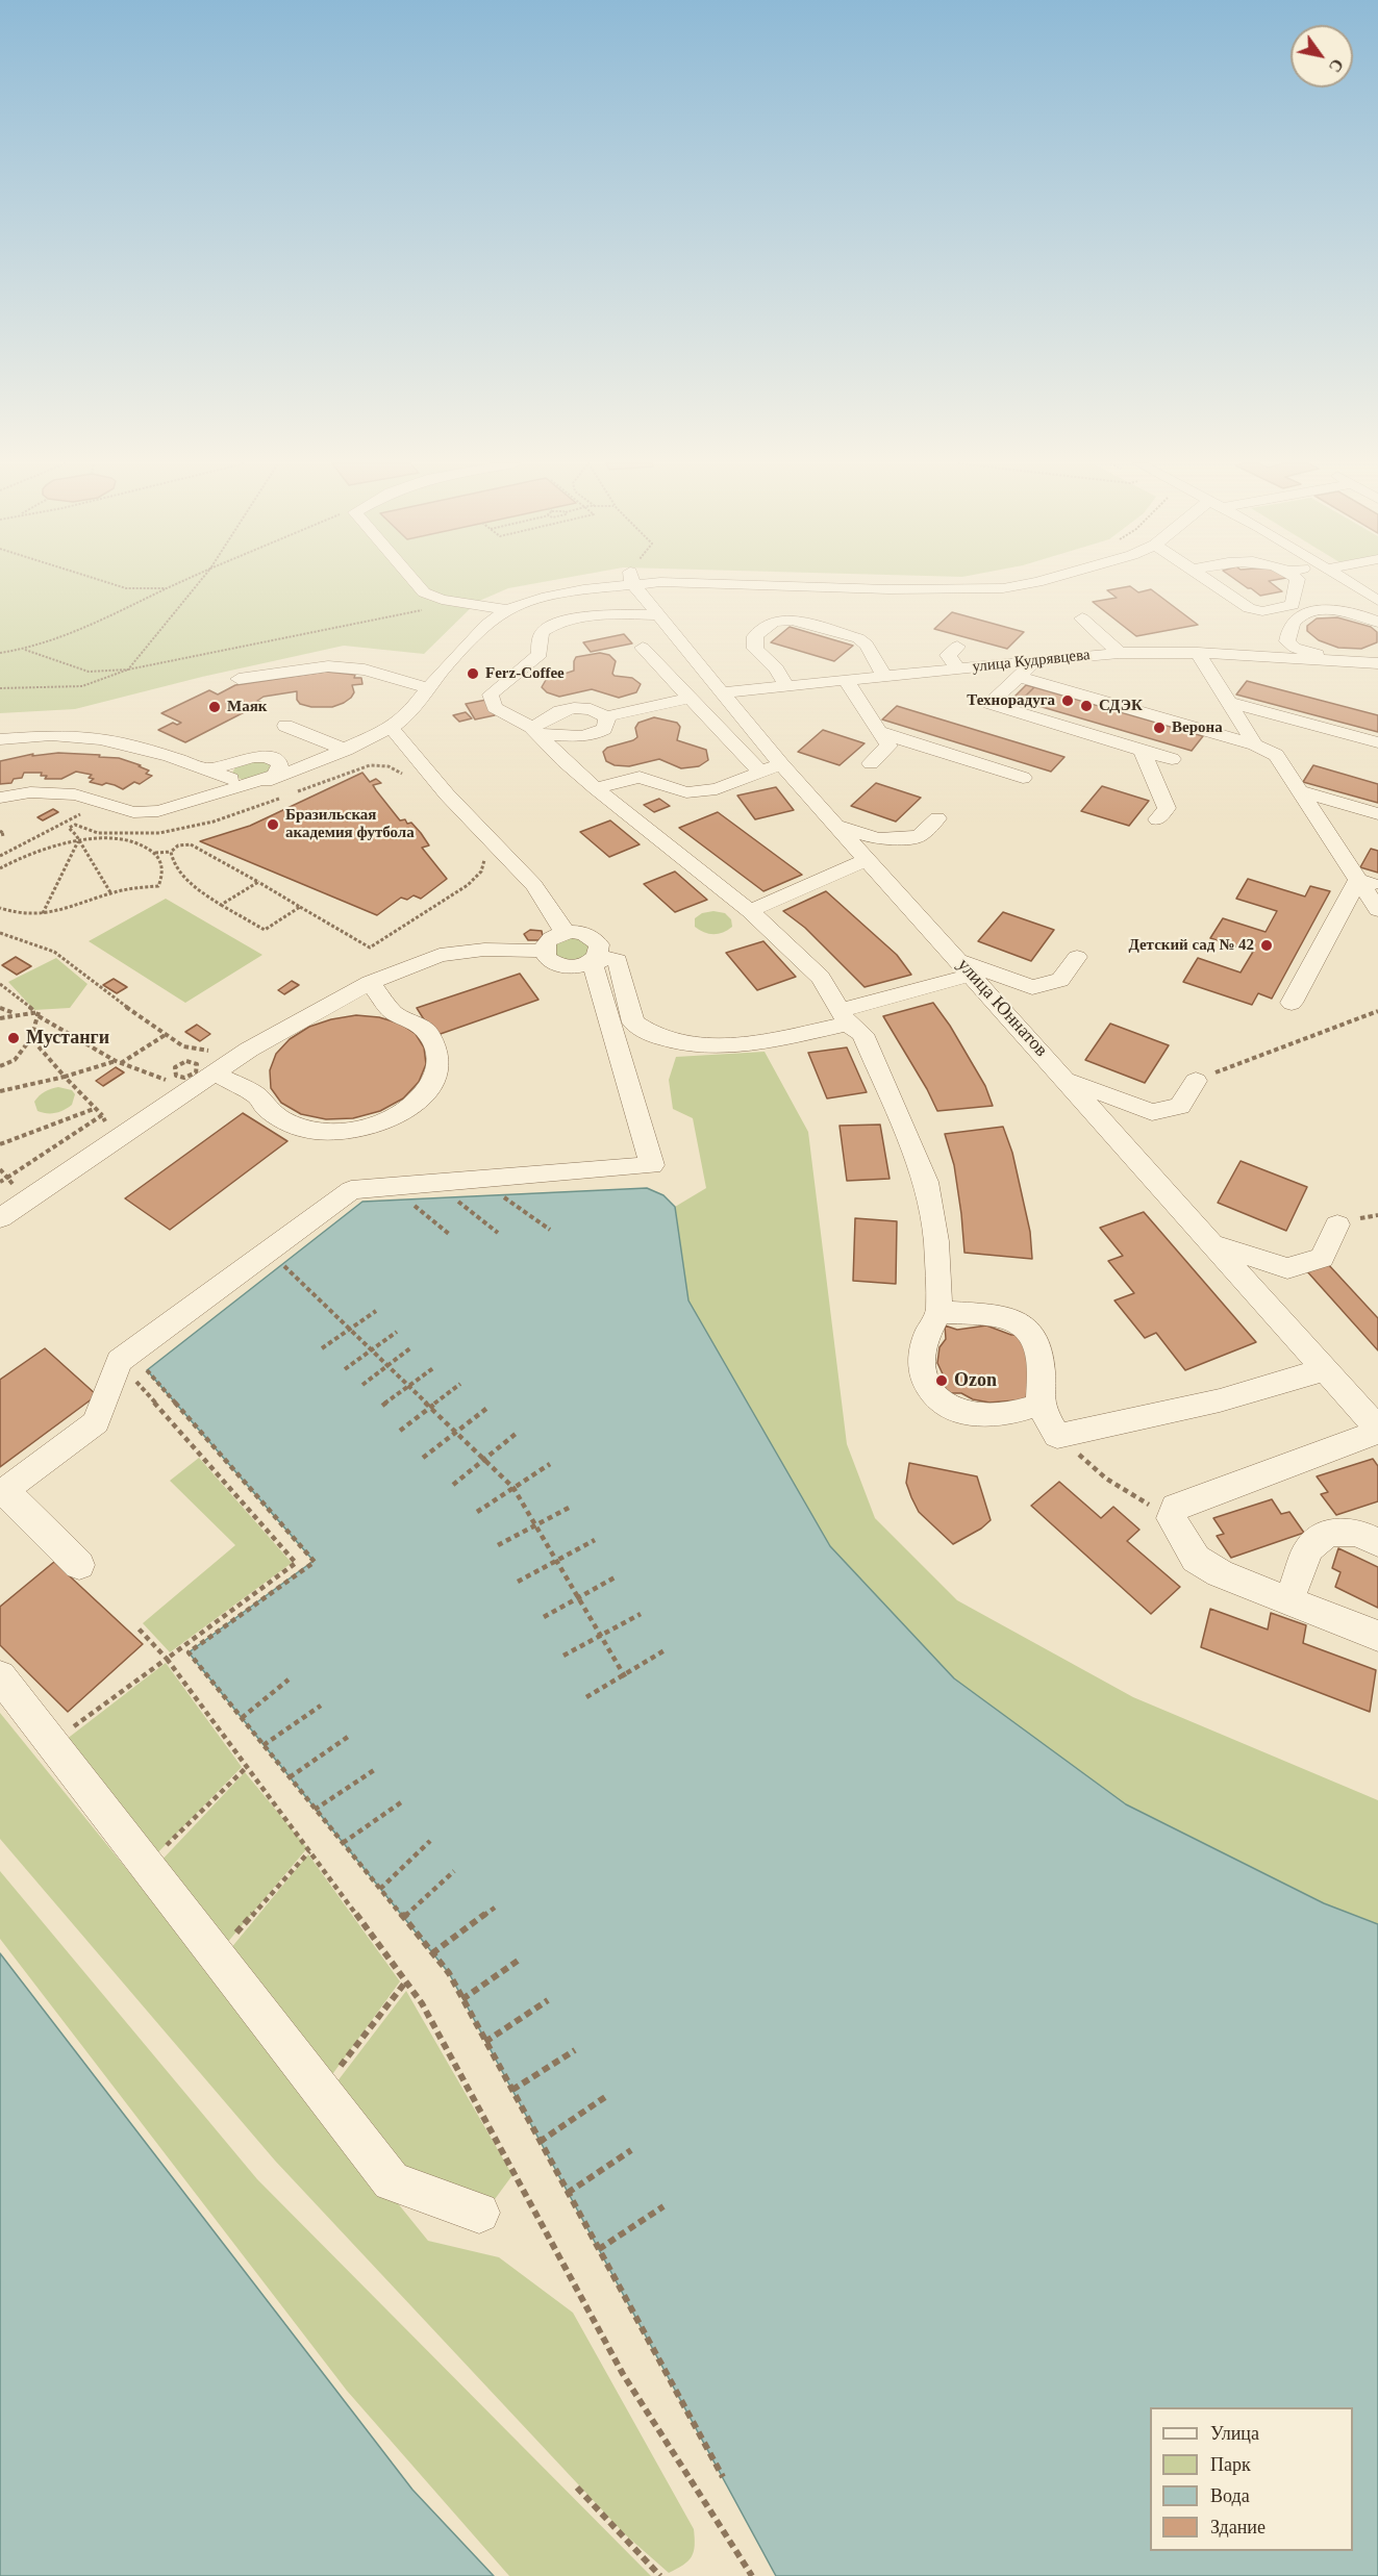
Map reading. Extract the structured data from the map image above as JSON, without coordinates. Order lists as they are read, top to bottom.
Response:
{
  "streets": {
    "street": ["улица Кудрявцева", "улица Юннатов"]
  },
  "crossings": [
    ["улица Кудрявцева", "улица Юннатов"]
  ],
  "places": [
    "Ferz-Coffee",
    "Технорадуга",
    "СДЭК",
    "Маяк",
    "Верона",
    "Бразильская академия футбола",
    "Детский сад № 42",
    "Мустанги",
    "Ozon"
  ],
  "legend": [
    "Улица",
    "Парк",
    "Вода",
    "Здание"
  ],
  "north": "bottom right"
}
